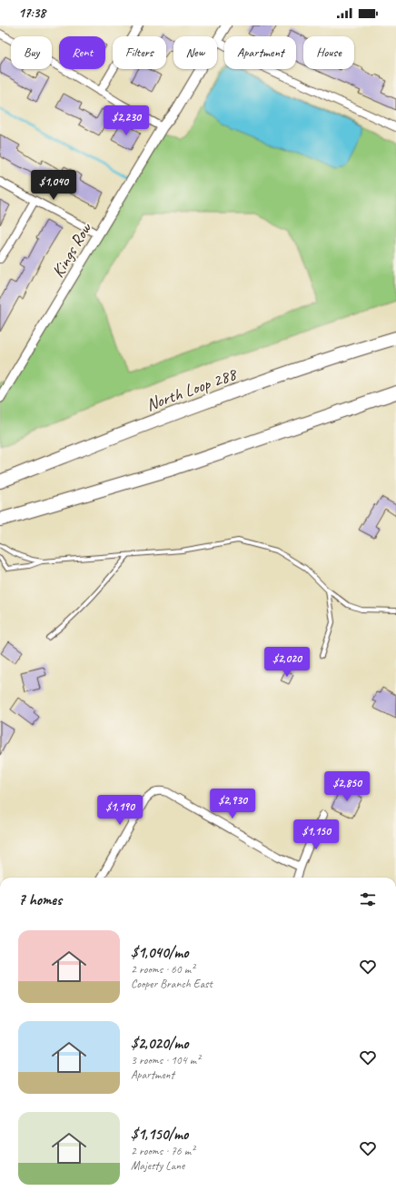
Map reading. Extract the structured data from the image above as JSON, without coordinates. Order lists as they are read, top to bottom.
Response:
{
  "streets": {
    "highway": ["North Loop 288"],
    "street": ["Kings Row"]
  },
  "page": {
    "status": "17:38",
    "chip": [
      "Buy",
      "Rent",
      "Filters",
      "New",
      "Apartment",
      "House"
    ],
    "price": [
      "$2,230",
      "$1,040",
      "$2,020",
      "$2,850",
      "$2,930",
      "$1,190",
      "$1,150"
    ],
    "heading": "7 homes",
    "list": [
      {
        "name": "$1,040/mo",
        "note": "2 rooms · 60 m² · Cooper Branch East"
      },
      {
        "name": "$2,020/mo",
        "note": "3 rooms · 104 m² · Apartment"
      },
      {
        "name": "$1,150/mo",
        "note": "2 rooms · 76 m² · Majesty Lane"
      }
    ]
  }
}
